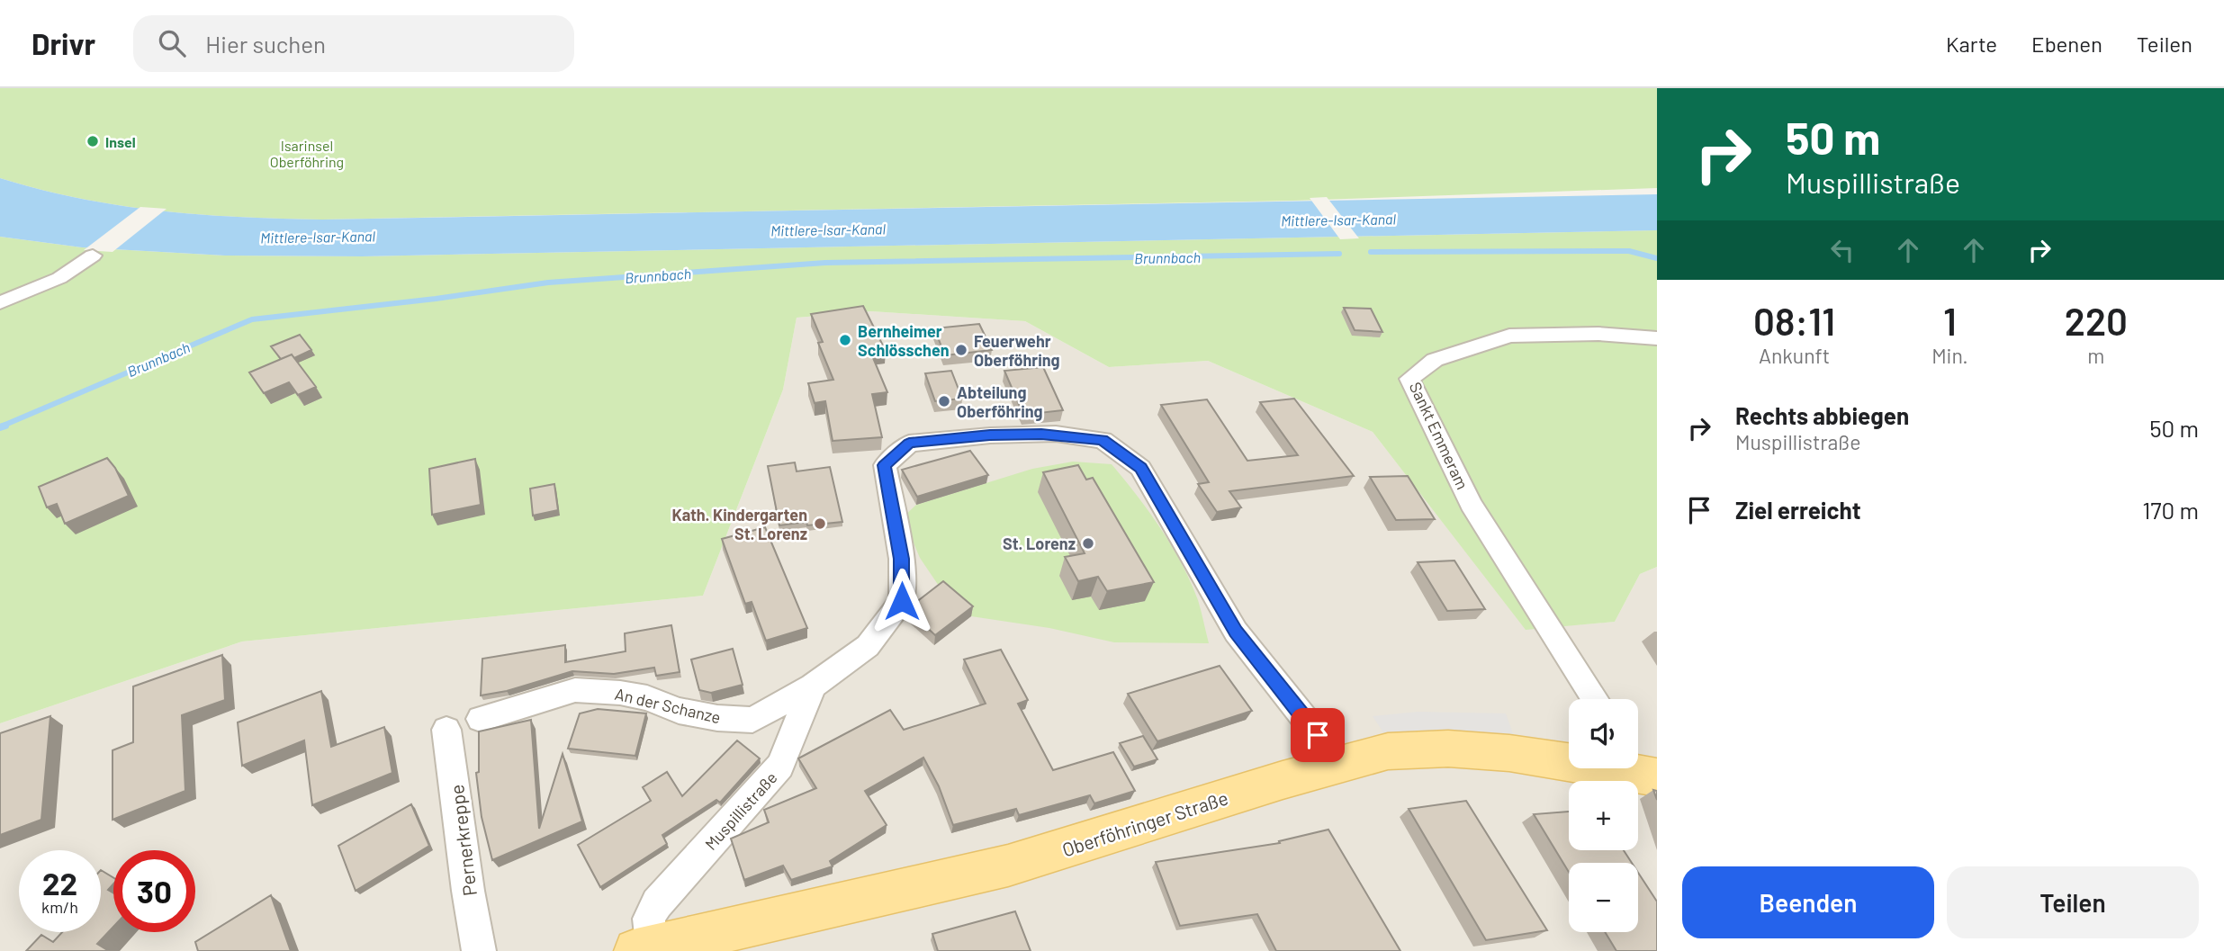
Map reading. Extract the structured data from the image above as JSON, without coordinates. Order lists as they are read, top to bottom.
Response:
{
  "streets": {
    "main road": ["Oberföhringer Straße"],
    "street": [
      "Sankt Emmeram",
      "An der Schanze",
      "Muspillistraße",
      "Pernerkreppe"
    ]
  },
  "crossings": [
    ["An der Schanze", "Muspillistraße"],
    ["Muspillistraße", "Oberföhringer Straße"]
  ],
  "water": ["Mittlere-Isar-Kanal", "Brunnbach"],
  "parks": ["Isarinsel Oberföhring"],
  "places": [
    "Insel",
    "Bernheimer Schlösschen",
    "Feuerwehr Oberföhring",
    "Abteilung Oberföhring",
    "Kath. Kindergarten St. Lorenz",
    "St. Lorenz"
  ],
  "page": {
    "header": "Drivr",
    "search": "Hier suchen",
    "nav": ["Karte", "Ebenen", "Teilen"],
    "turn": ["50 m", "Muspillistraße"],
    "eta": [
      "08:11",
      "Ankunft",
      "1",
      "Min.",
      "220",
      "m"
    ],
    "list": [
      {
        "name": "Rechts abbiegen",
        "note": "Muspillistraße",
        "value": "50 m"
      },
      {
        "name": "Ziel erreicht",
        "value": "170 m"
      }
    ],
    "map_buttons": ["+", "−"],
    "speed": "22 km/h",
    "limit": "30",
    "buttons": ["Beenden", "Teilen"]
  }
}
